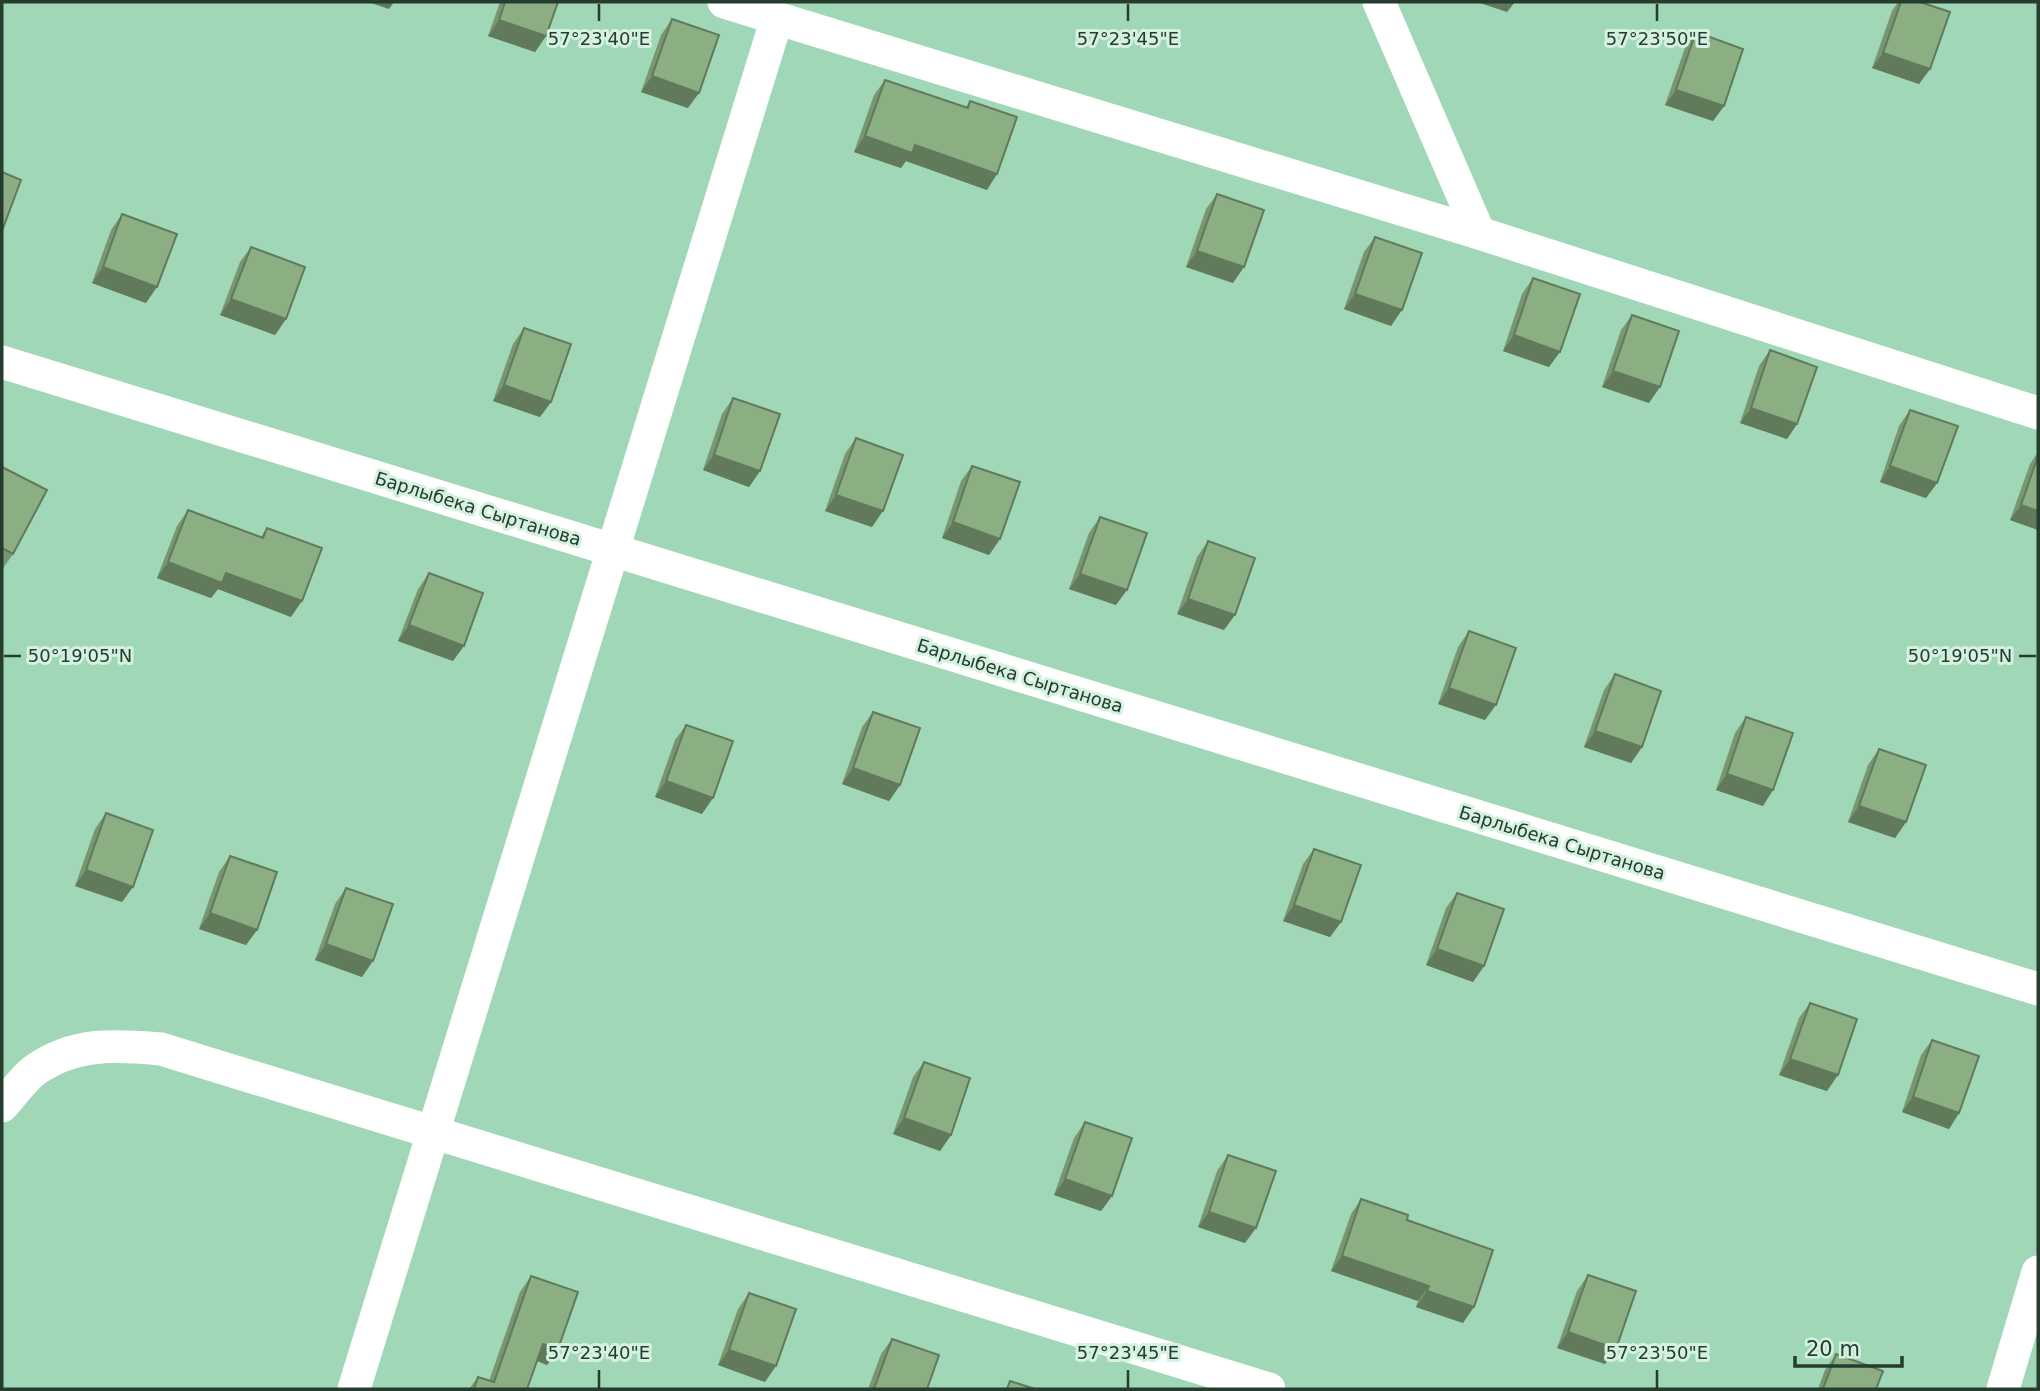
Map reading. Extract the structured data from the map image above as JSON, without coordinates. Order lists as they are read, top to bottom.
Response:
{
  "streets": {
    "street": ["Барлыбека Сыртанова"]
  },
  "scale_bar": "20 m",
  "coordinates": [
    "57°23'40\"E",
    "57°23'45\"E",
    "57°23'50\"E",
    "50°19'05\"N"
  ]
}
